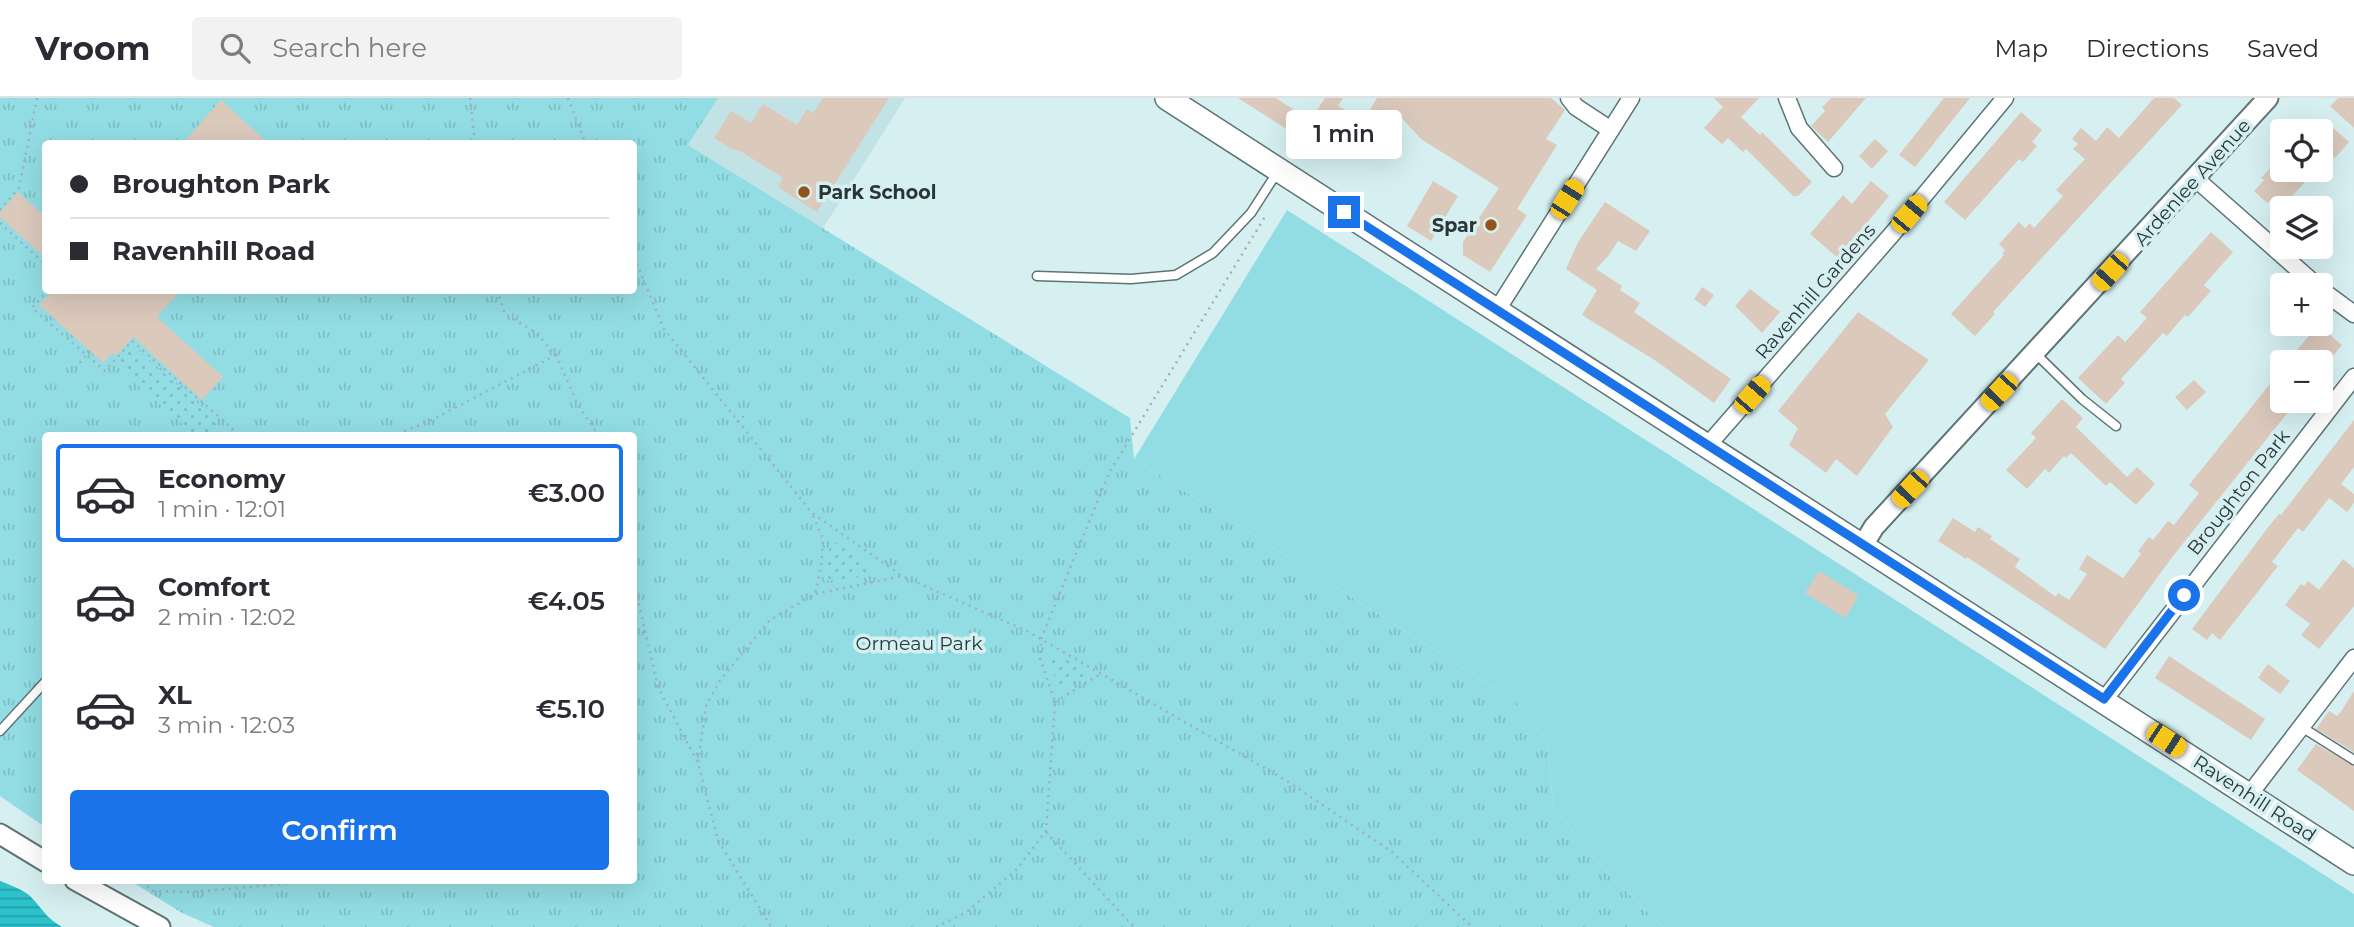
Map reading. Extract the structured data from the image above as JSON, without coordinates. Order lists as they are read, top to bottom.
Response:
{
  "streets": {
    "main road": ["Ravenhill Road"],
    "street": ["Ardenlee Avenue", "Ravenhill Gardens", "Broughton Park"]
  },
  "crossings": [
    ["Ardenlee Avenue", "Ravenhill Road"],
    ["Ravenhill Gardens", "Ravenhill Road"],
    ["Broughton Park", "Ravenhill Road"]
  ],
  "parks": ["Ormeau Park"],
  "places": ["Park School", "Spar"],
  "page": {
    "header": "Vroom",
    "search": "Search here",
    "nav": ["Map", "Directions", "Saved"],
    "bubble": "1 min",
    "map_buttons": ["+", "−"],
    "banner": ["Broughton Park", "Ravenhill Road"],
    "list": [
      {
        "name": "Economy",
        "note": "1 min · 12:01",
        "value": "€3.00"
      },
      {
        "name": "Comfort",
        "note": "2 min · 12:02",
        "value": "€4.05"
      },
      {
        "name": "XL",
        "note": "3 min · 12:03",
        "value": "€5.10"
      }
    ],
    "buttons": "Confirm"
  }
}
